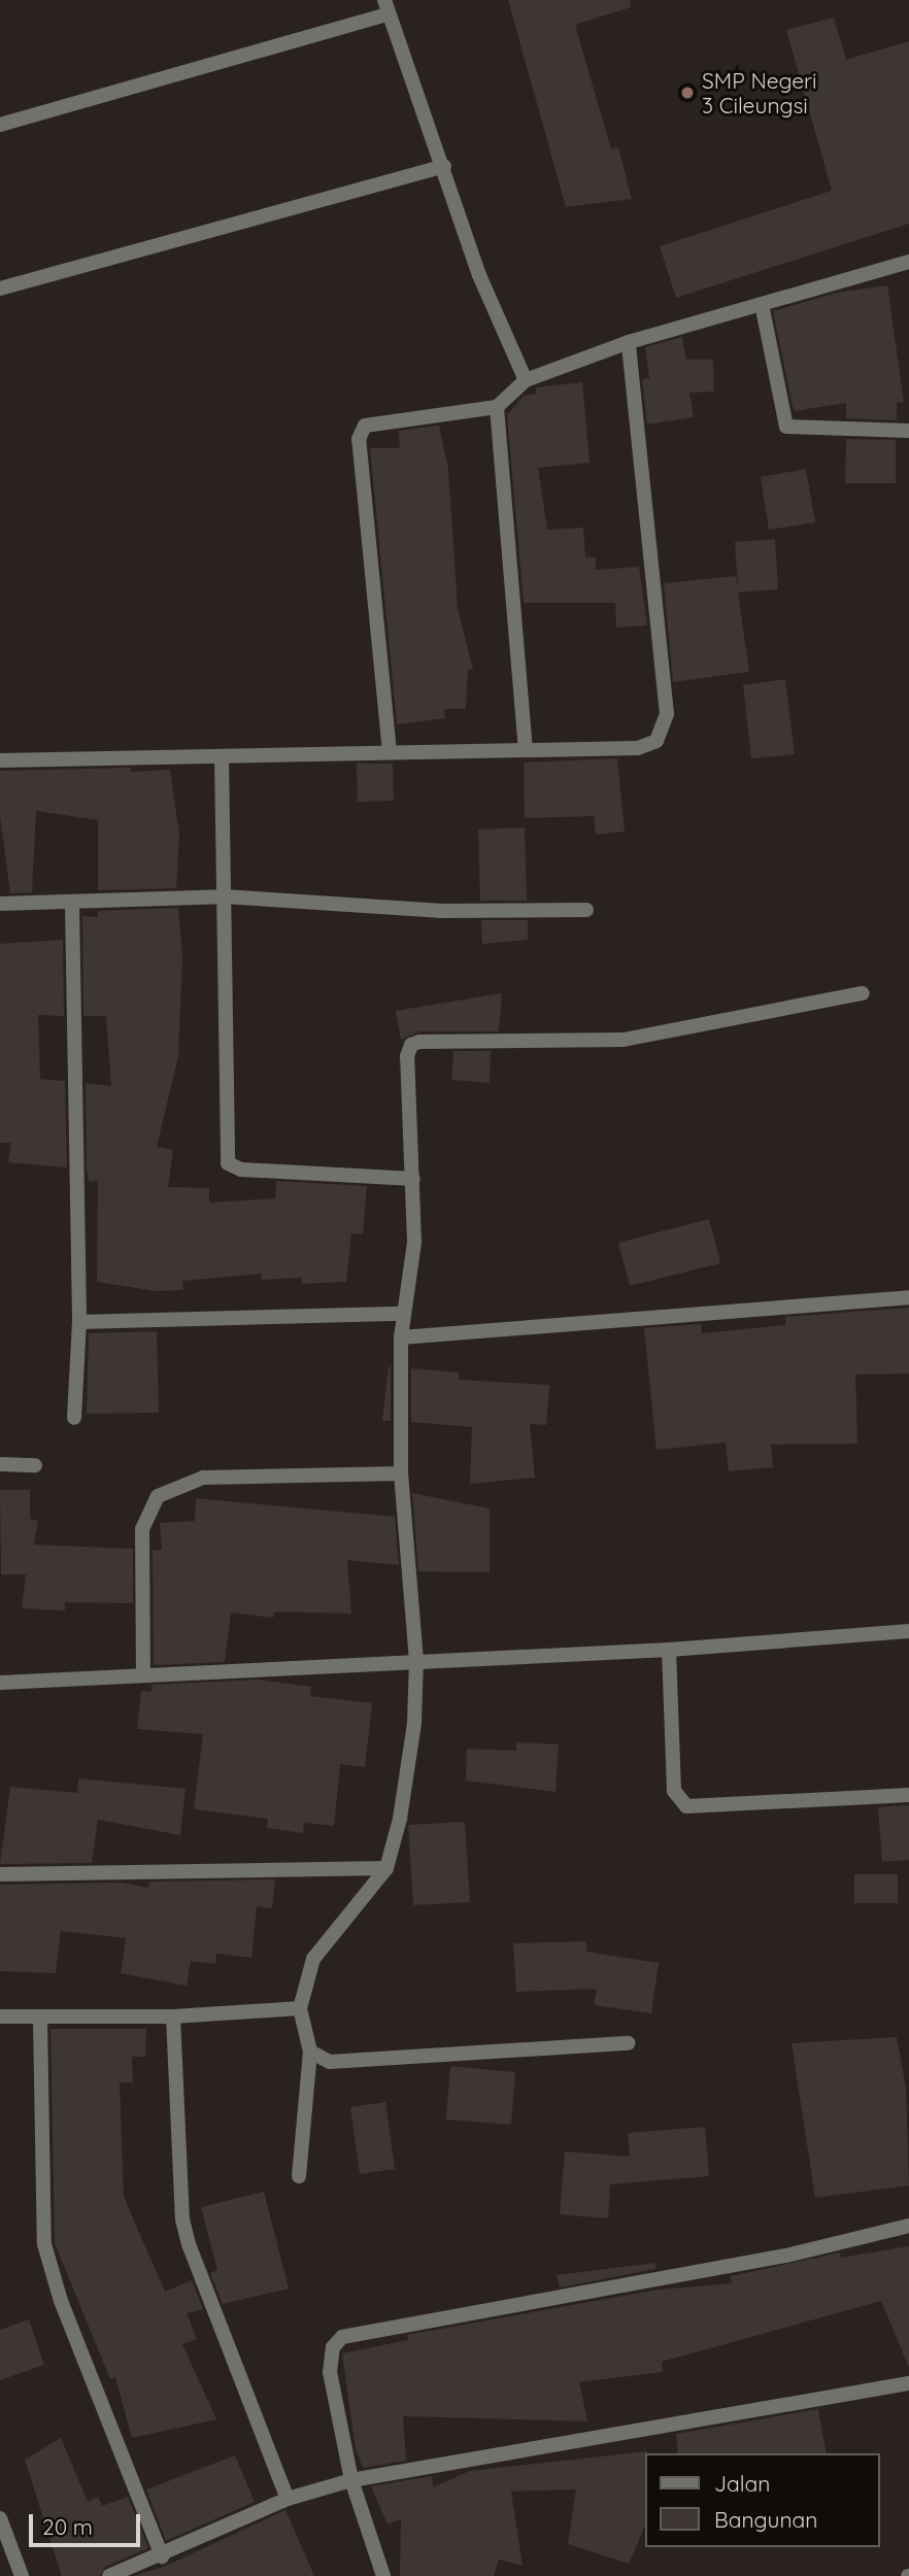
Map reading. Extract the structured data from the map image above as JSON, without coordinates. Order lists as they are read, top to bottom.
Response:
{
  "places": ["SMP Negeri 3 Cileungsi"],
  "legend": ["Jalan", "Bangunan"],
  "scale_bar": "20 m"
}
